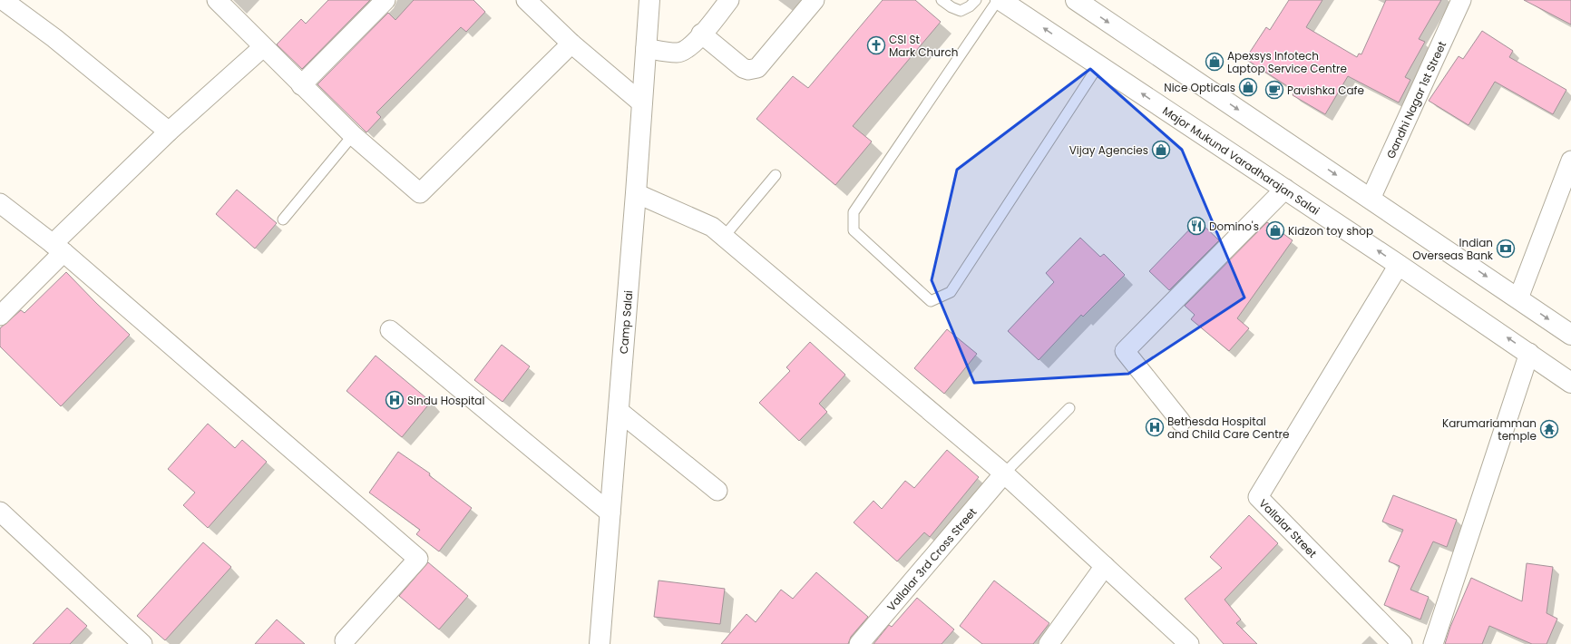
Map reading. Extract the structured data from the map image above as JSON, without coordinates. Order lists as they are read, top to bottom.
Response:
{
  "streets": {
    "main road": ["Major Mukund Varadharajan Salai", "Camp Salai"],
    "street": ["Gandhi Nagar 1st Street", "Vallalar Street", "Vallalar 3rd Cross Street"]
  },
  "crossings": [
    ["Major Mukund Varadharajan Salai", "Vallalar Street"]
  ],
  "places": {
    "church": ["CSI St Mark Church"],
    "shop": [
      "Apexsys Infotech Laptop Service Centre",
      "Nice Opticals",
      "Vijay Agencies",
      "Kidzon toy shop"
    ],
    "cafe": ["Pavishka Cafe"],
    "restaurant": ["Domino's"],
    "bank": ["Indian Overseas Bank"],
    "hospital": ["Sindu Hospital", "Bethesda Hospital and Child Care Centre"],
    "temple": ["Karumariamman temple"]
  }
}
